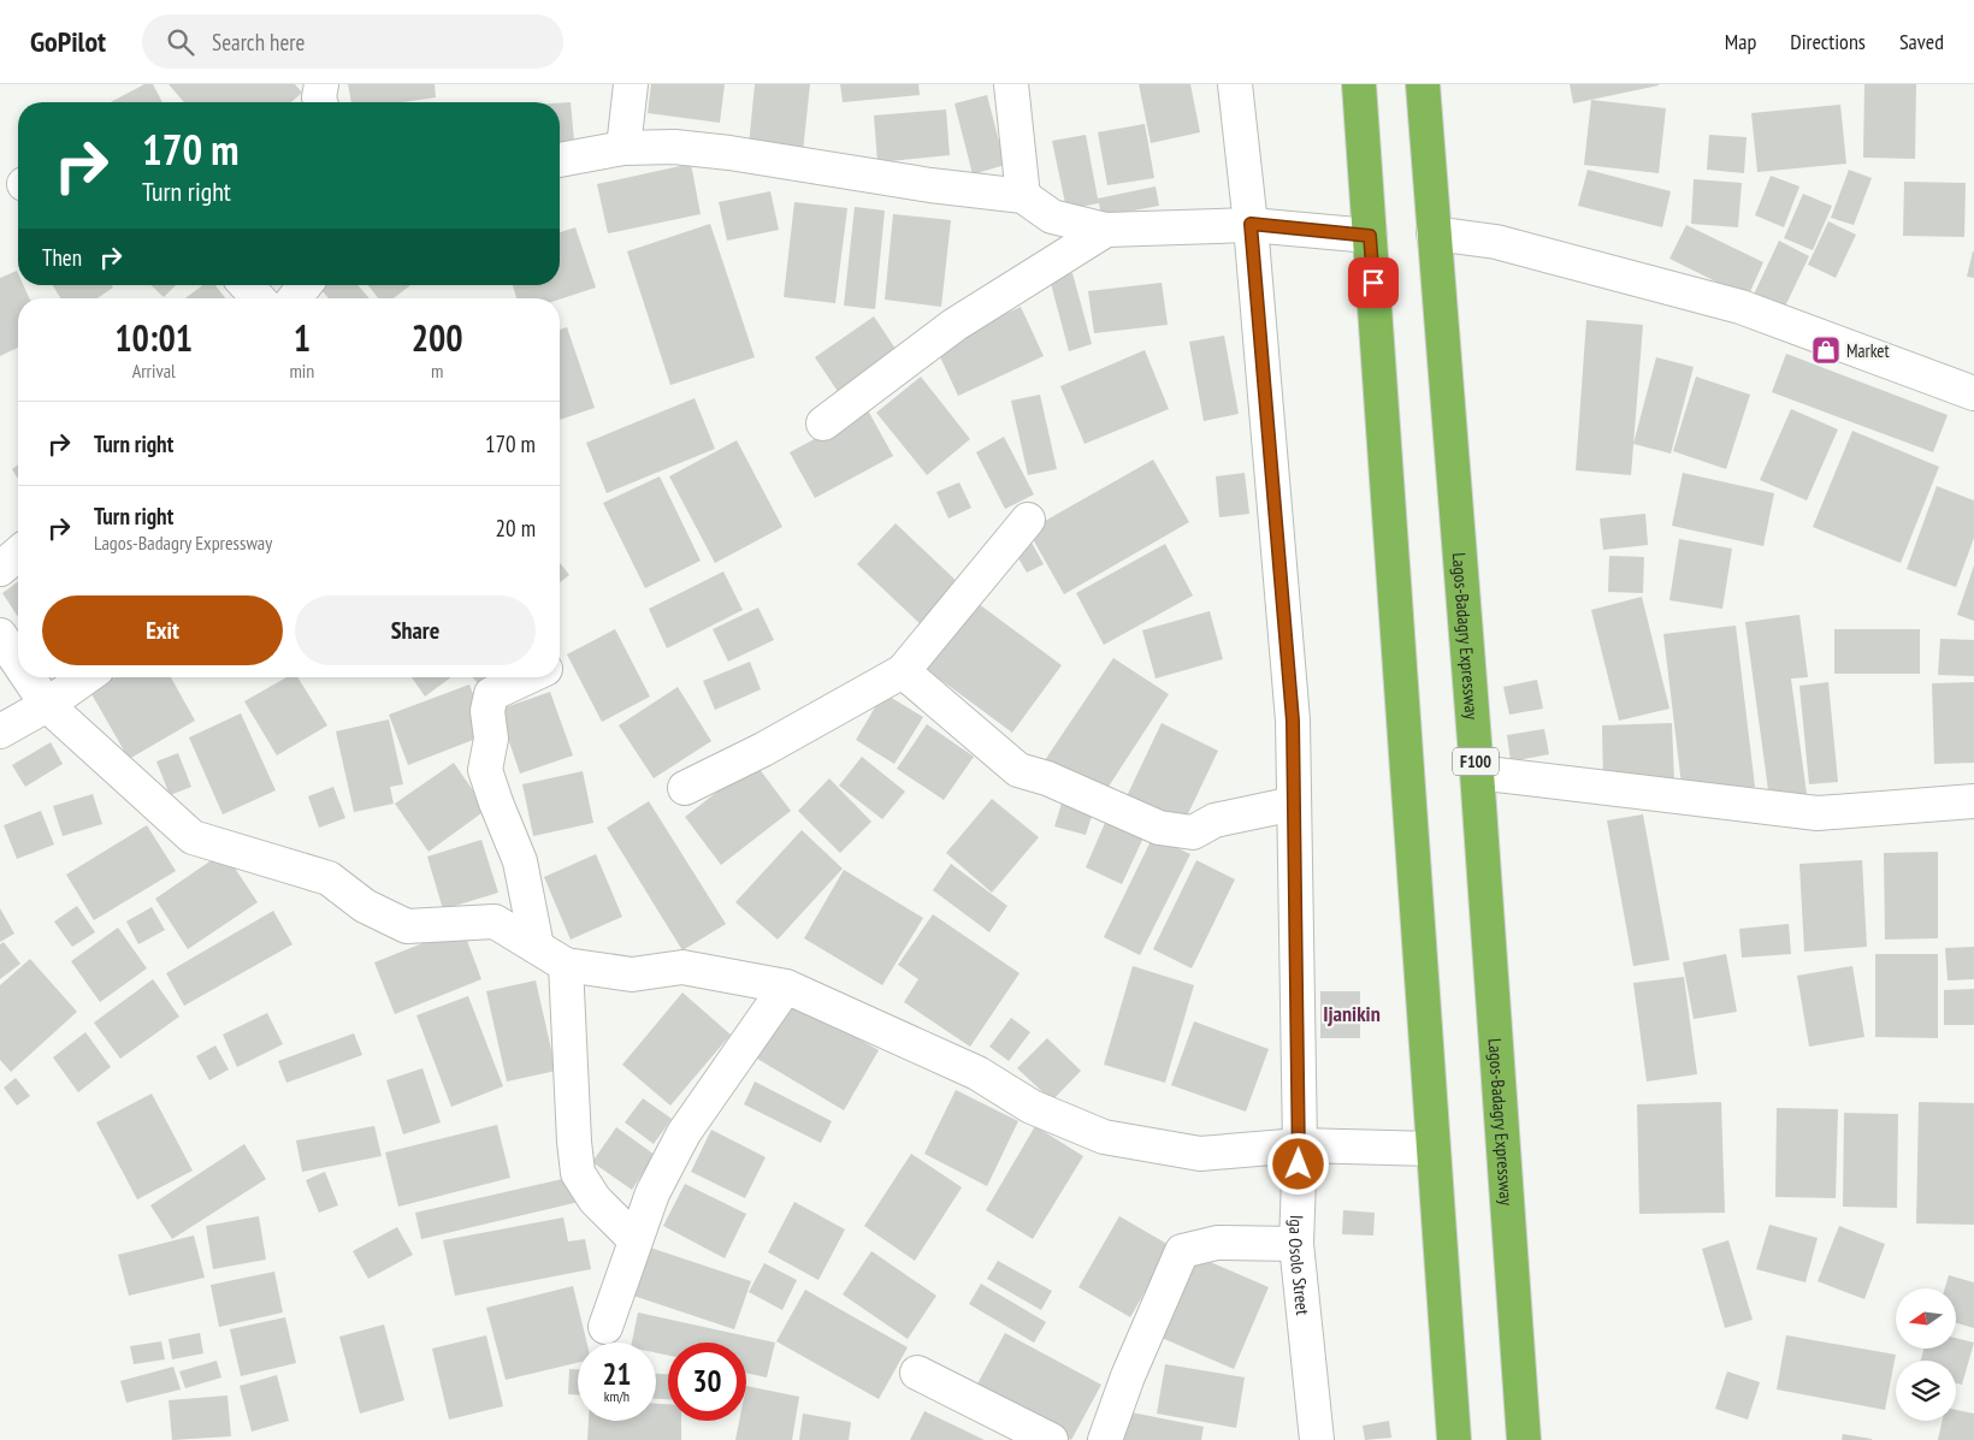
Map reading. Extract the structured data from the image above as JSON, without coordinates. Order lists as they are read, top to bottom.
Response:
{
  "streets": {
    "highway": ["Lagos-Badagry Expressway", "F100"],
    "street": ["Iga Osolo Street"]
  },
  "districts": ["Ijanikin"],
  "places": {
    "shop": ["Market"]
  },
  "north": "left",
  "page": {
    "header": "GoPilot",
    "search": "Search here",
    "nav": ["Map", "Directions", "Saved"],
    "turn": ["170 m", "Turn right"],
    "then": "Then",
    "eta": [
      "10:01",
      "Arrival",
      "1",
      "min",
      "200",
      "m"
    ],
    "list": [
      {
        "name": "Turn right",
        "value": "170 m"
      },
      {
        "name": "Turn right",
        "note": "Lagos-Badagry Expressway",
        "value": "20 m"
      }
    ],
    "buttons": ["Exit", "Share"],
    "speed": "21 km/h",
    "limit": "30"
  }
}
